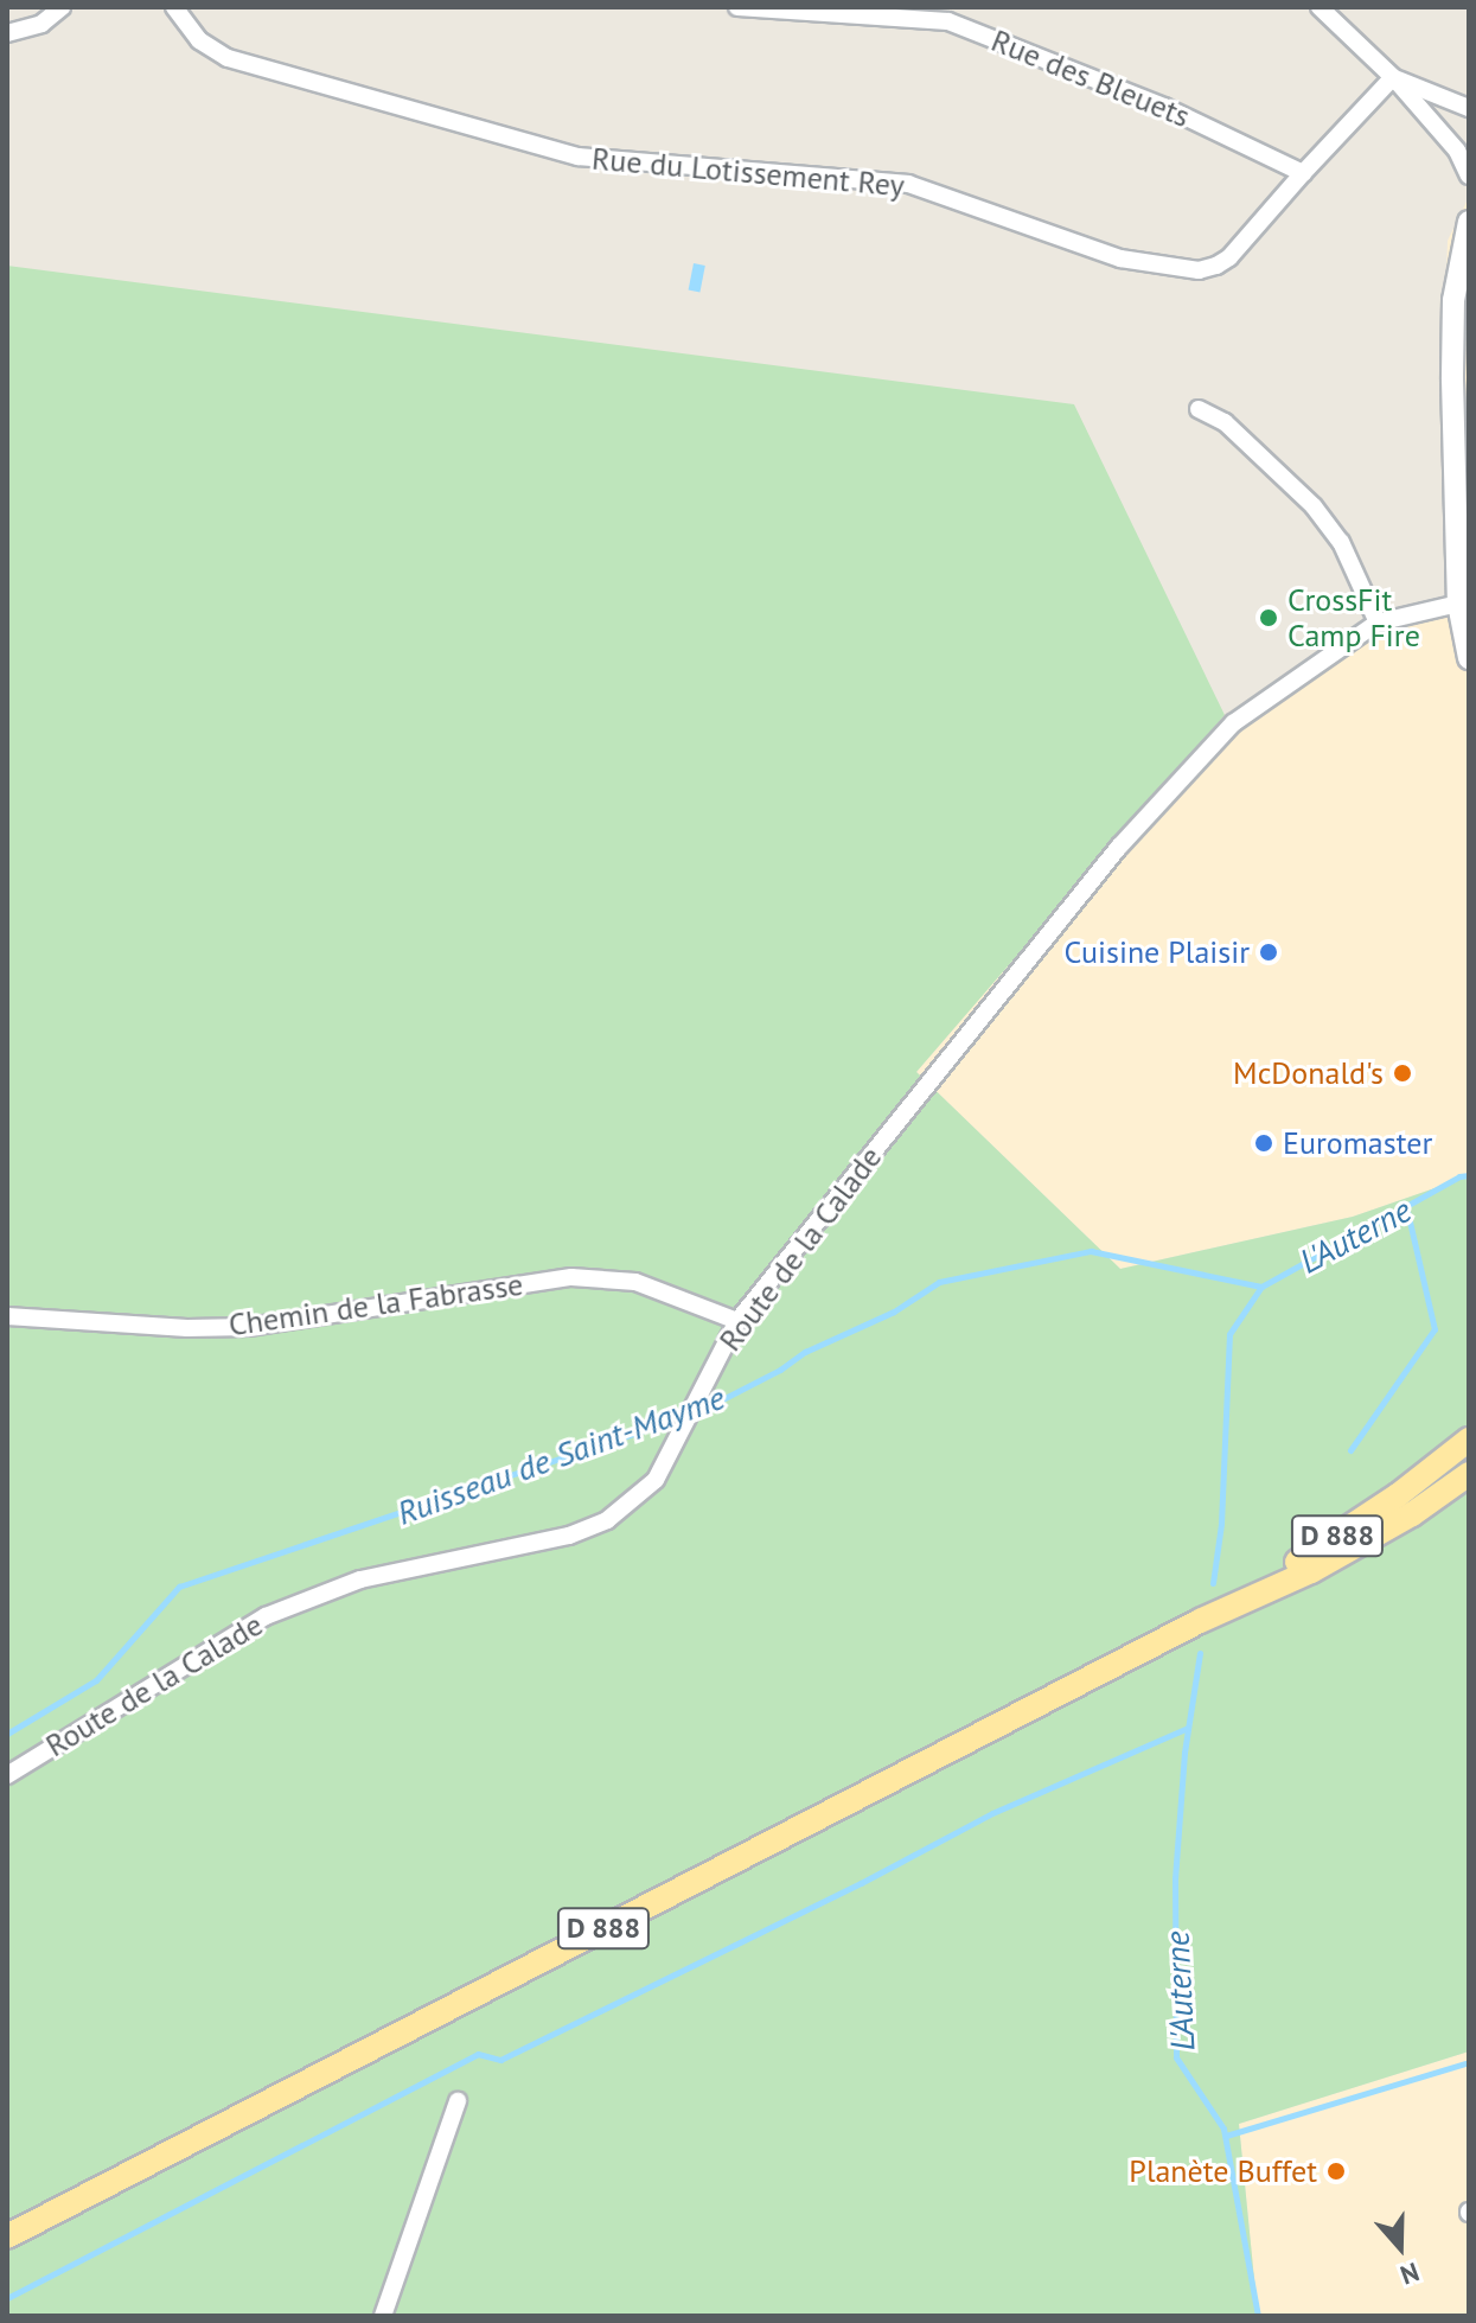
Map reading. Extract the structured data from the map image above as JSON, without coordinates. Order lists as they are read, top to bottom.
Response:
{
  "streets": {
    "main road": ["D 888"],
    "street": [
      "Rue des Bleuets",
      "Rue du Lotissement Rey",
      "Route de la Calade",
      "Chemin de la Fabrasse"
    ]
  },
  "crossings": [
    ["Rue des Bleuets", "Rue du Lotissement Rey"],
    ["Route de la Calade", "Chemin de la Fabrasse"]
  ],
  "water": ["L'Auterne", "Ruisseau de Saint-Mayme"],
  "places": [
    "CrossFit Camp Fire",
    "Cuisine Plaisir",
    "McDonald's",
    "Euromaster",
    "Planète Buffet"
  ],
  "north": "bottom"
}
